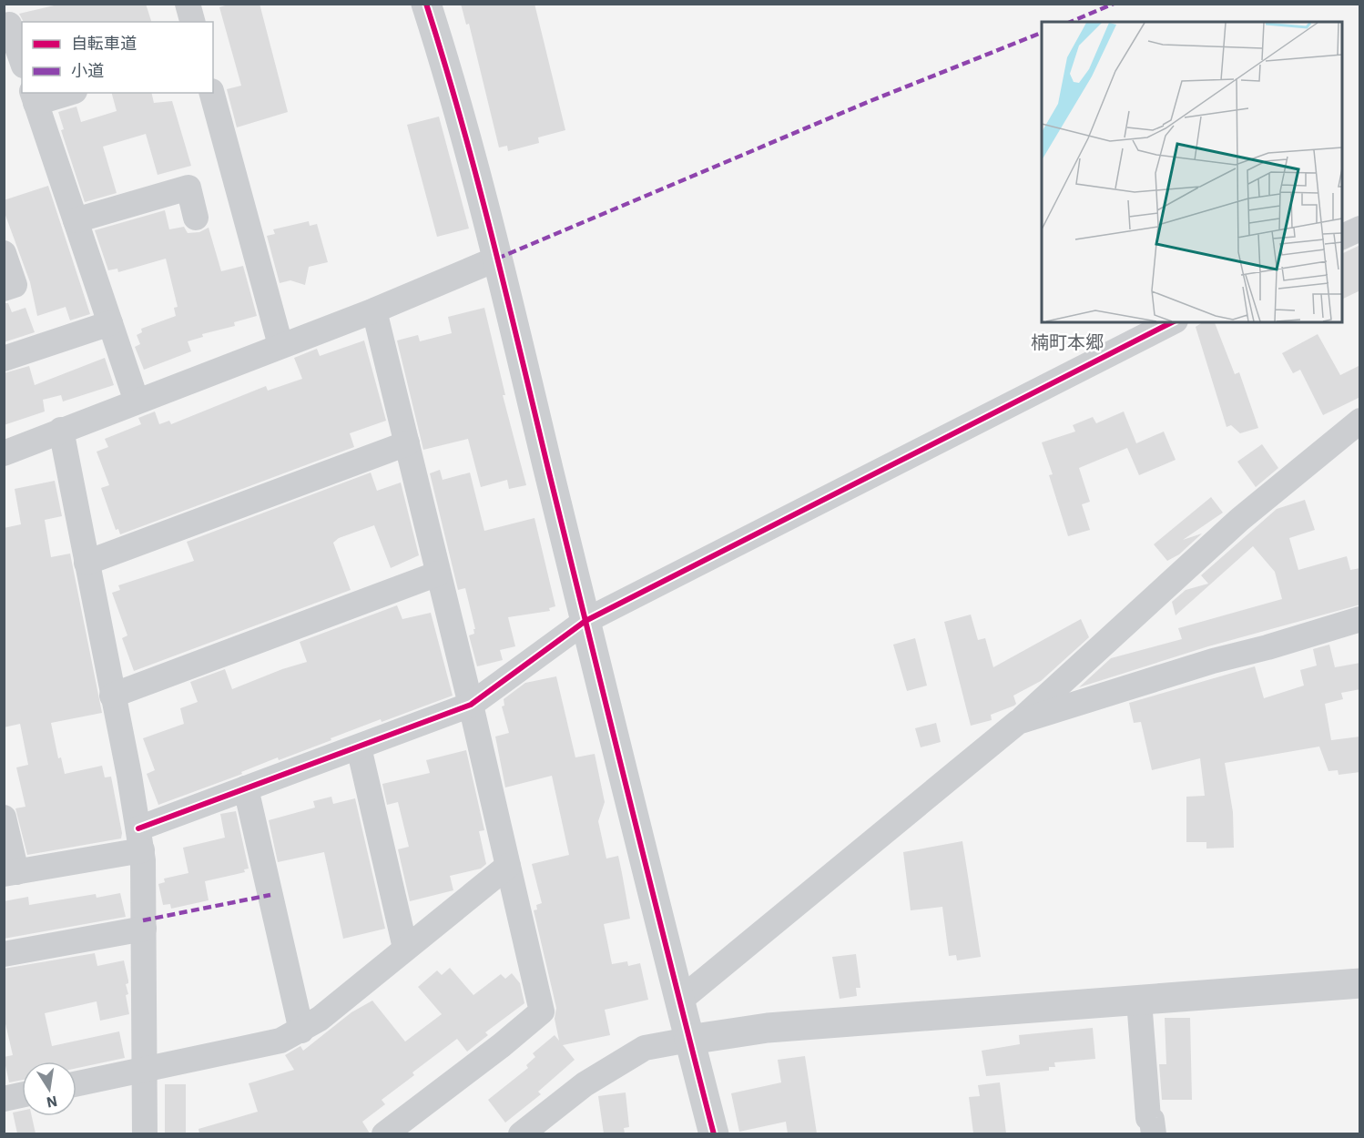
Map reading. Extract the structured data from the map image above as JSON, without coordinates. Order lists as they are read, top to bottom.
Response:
{
  "districts": ["楠町本郷"],
  "legend": ["自転車道", "小道"],
  "north": "bottom"
}
